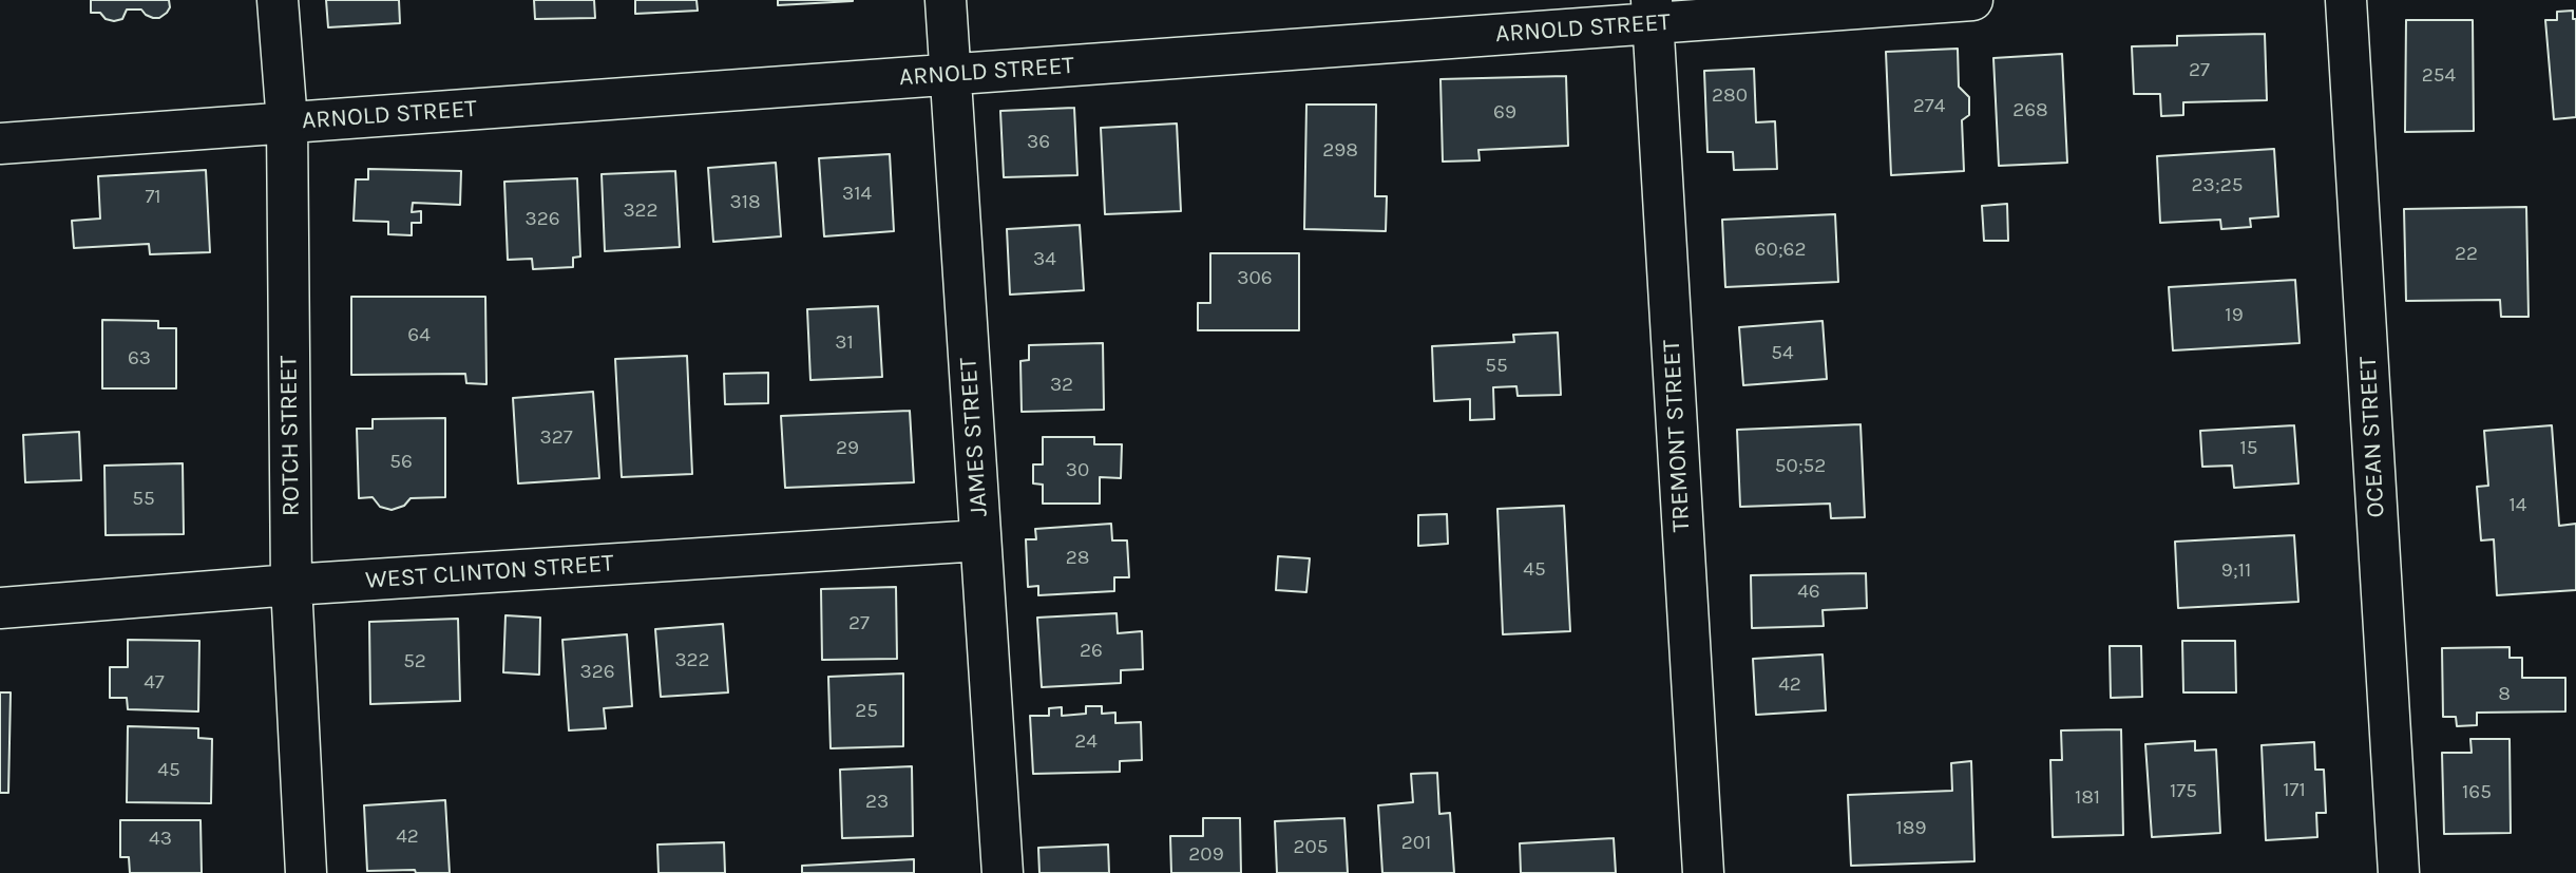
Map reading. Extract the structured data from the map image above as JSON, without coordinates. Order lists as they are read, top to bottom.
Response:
{
  "streets": {
    "street": [
      "ARNOLD STREET",
      "ROTCH STREET",
      "TREMONT STREET",
      "JAMES STREET",
      "OCEAN STREET",
      "WEST CLINTON STREET"
    ]
  },
  "crossings": [
    ["ARNOLD STREET", "ROTCH STREET"],
    ["ARNOLD STREET", "TREMONT STREET"],
    ["ARNOLD STREET", "JAMES STREET"],
    ["ROTCH STREET", "WEST CLINTON STREET"],
    ["JAMES STREET", "WEST CLINTON STREET"]
  ],
  "house_numbers": [
    "27",
    "254",
    "280",
    "274",
    "268",
    "69",
    "36",
    "298",
    "23;25",
    "314",
    "71",
    "318",
    "322",
    "326",
    "60;62",
    "22",
    "34",
    "306",
    "19",
    "64",
    "31",
    "54",
    "63",
    "55",
    "32",
    "327",
    "29",
    "15",
    "56",
    "50;52",
    "30",
    "55",
    "14",
    "28",
    "45",
    "9;11",
    "46",
    "27",
    "26",
    "322",
    "52",
    "326",
    "47",
    "42",
    "8",
    "25",
    "24",
    "45",
    "171",
    "175",
    "165",
    "181",
    "23",
    "189",
    "42",
    "43",
    "201",
    "205",
    "209"
  ]
}
